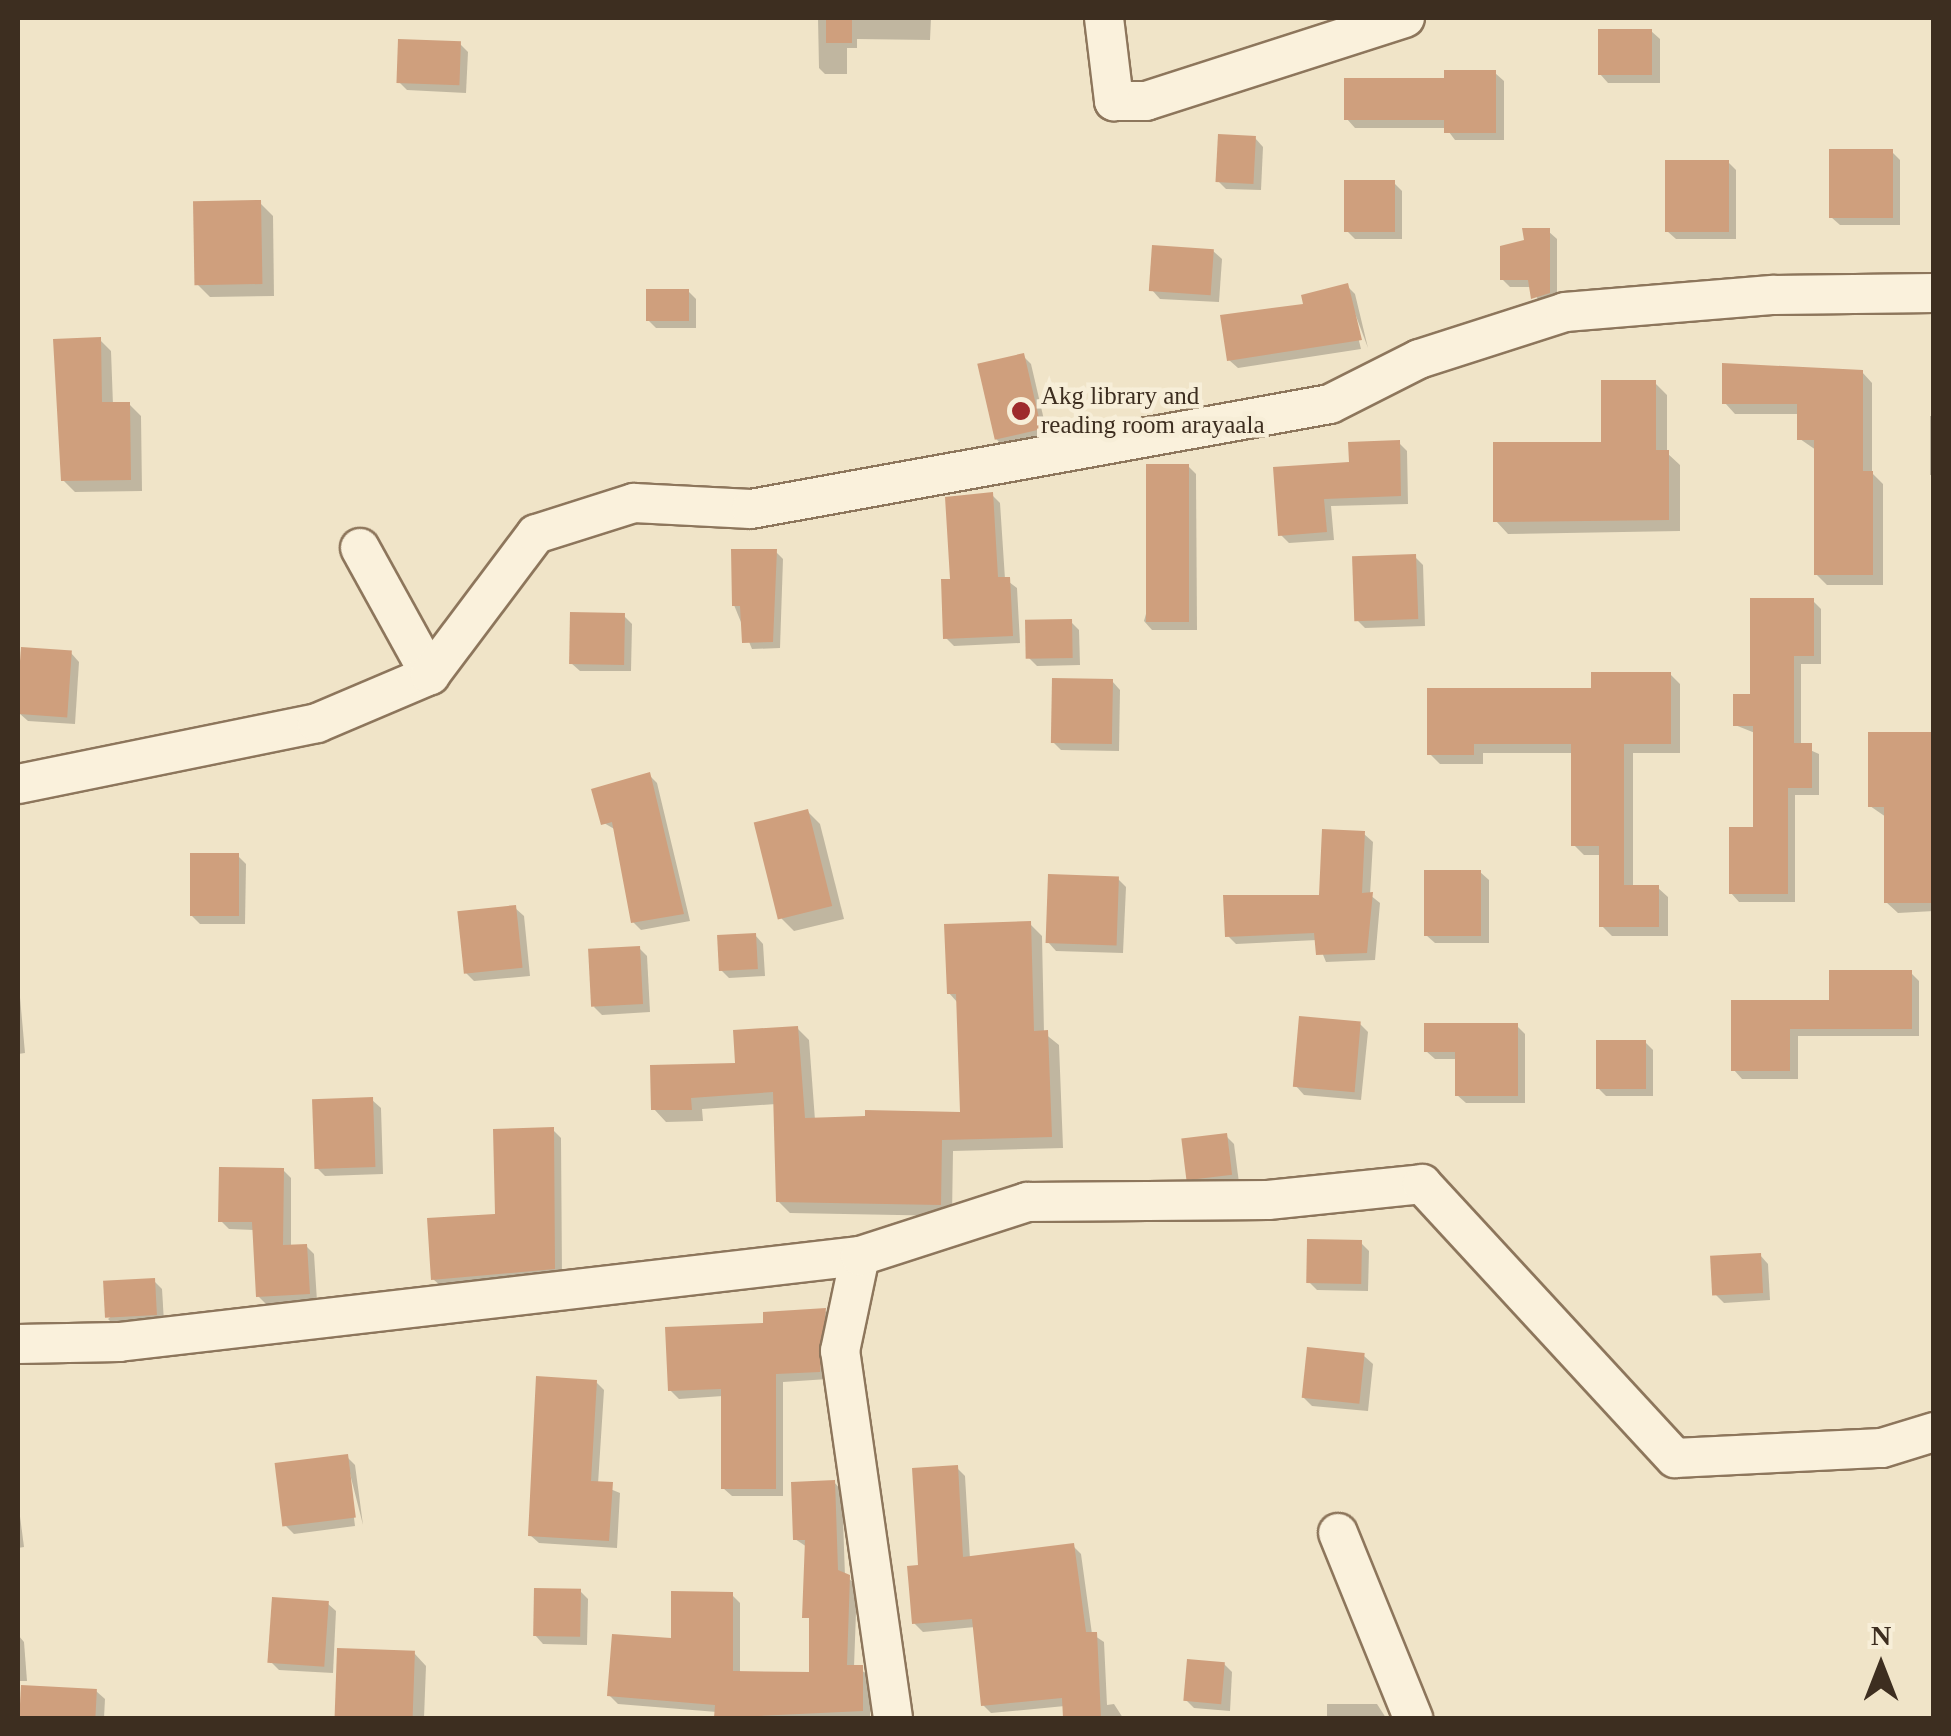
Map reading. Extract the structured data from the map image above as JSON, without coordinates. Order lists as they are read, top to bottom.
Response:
{
  "places": ["Akg library and reading room arayaala"],
  "north": "top"
}
